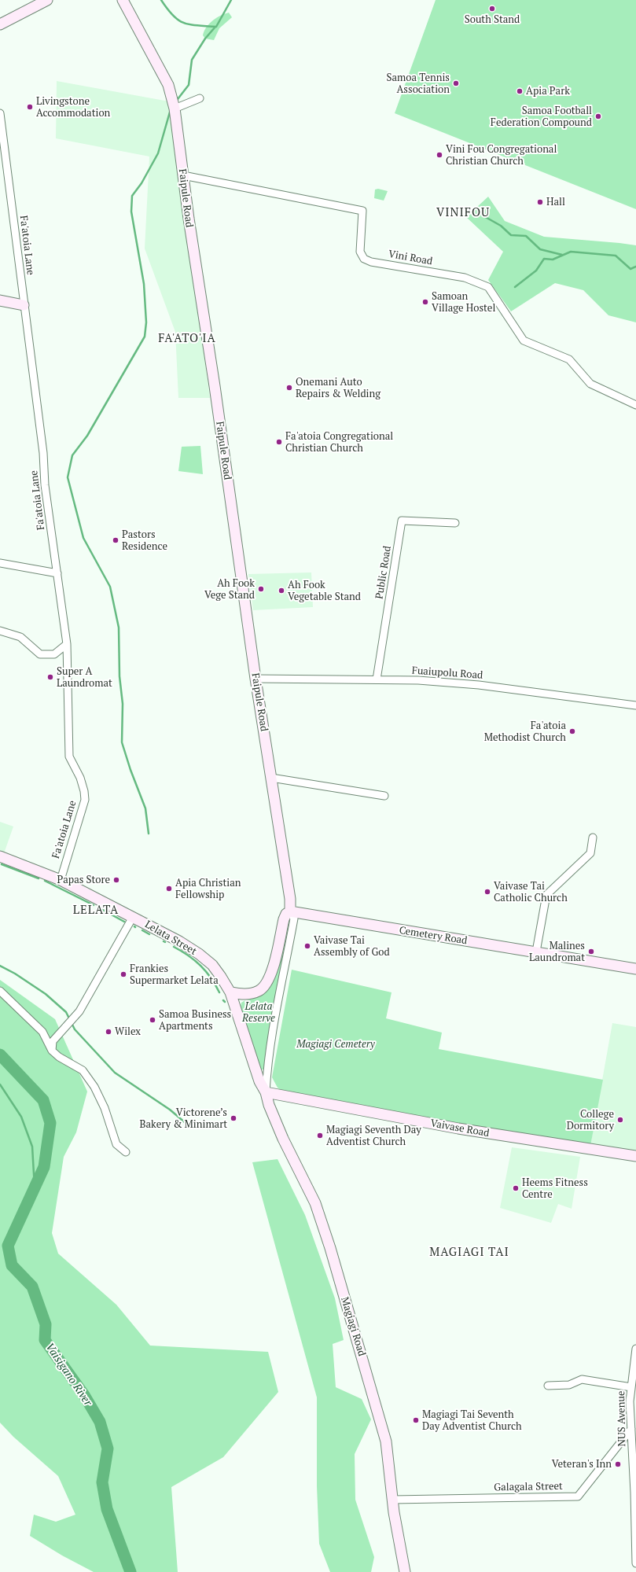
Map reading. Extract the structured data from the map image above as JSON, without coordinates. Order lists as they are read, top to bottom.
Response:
{
  "streets": {
    "street": [
      "Faipule Road",
      "Fa'atoia Lane",
      "Vini Road",
      "Public Road",
      "Fuaiupolu Road",
      "Cemetery Road",
      "Lelata Street",
      "Vaivase Road",
      "Magiagi Road",
      "NUS Avenue",
      "Galagala Street"
    ]
  },
  "crossings": [
    ["Faipule Road", "Vini Road"],
    ["Faipule Road", "Fuaiupolu Road"],
    ["Faipule Road", "Cemetery Road"],
    ["Fa'atoia Lane", "Lelata Street"],
    ["Public Road", "Fuaiupolu Road"],
    ["Lelata Street", "Vaivase Road"],
    ["Lelata Street", "Magiagi Road"],
    ["Vaivase Road", "Magiagi Road"],
    ["Magiagi Road", "Galagala Street"],
    ["NUS Avenue", "Galagala Street"]
  ],
  "districts": [
    "VINIFOU",
    "FA'ATO'IA",
    "LELATA",
    "MAGIAGI TAI"
  ],
  "water": ["Vaisigano River"],
  "parks": ["Lelata Reserve", "Magiagi Cemetery"],
  "places": [
    "South Stand",
    "Samoa Tennis Association",
    "Apia Park",
    "Livingstone Accommodation",
    "Samoa Football Federation Compound",
    "Vini Fou Congregational Christian Church",
    "Hall",
    "Samoan Village Hostel",
    "Onemani Auto Repairs & Welding",
    "Fa'atoia Congregational Christian Church",
    "Pastors Residence",
    "Ah Fook Vege Stand",
    "Ah Fook Vegetable Stand",
    "Super A Laundromat",
    "Fa'atoia Methodist Church",
    "Papas Store",
    "Apia Christian Fellowship",
    "Vaivase Tai Catholic Church",
    "Vaivase Tai Assembly of God",
    "Malines Laundromat",
    "Frankies Supermarket Lelata",
    "Samoa Business Apartments",
    "Wilex",
    "Victorene’s Bakery & Minimart",
    "College Dormitory",
    "Magiagi Seventh Day Adventist Church",
    "Heems Fitness Centre",
    "Magiagi Tai Seventh Day Adventist Church",
    "Veteran's Inn"
  ]
}
